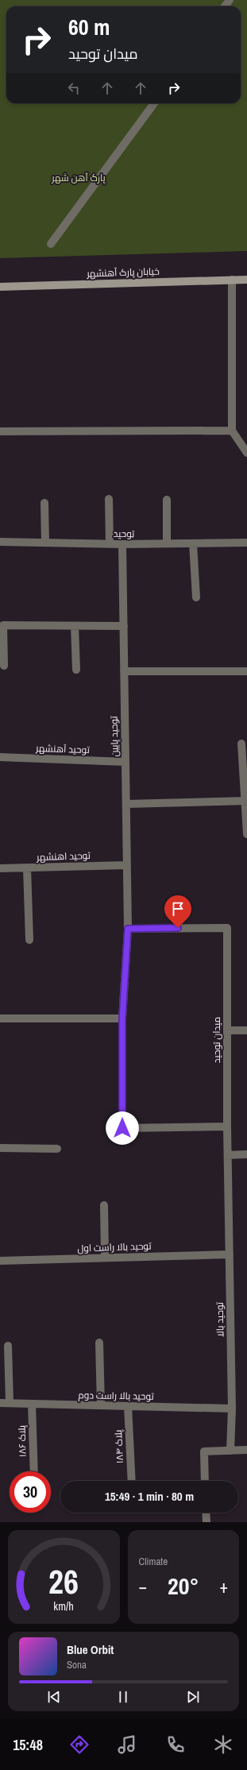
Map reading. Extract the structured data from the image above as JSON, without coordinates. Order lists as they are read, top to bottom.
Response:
{
  "streets": {
    "street": [
      "خیابان پارک آهنشهر",
      "توحید",
      "توحید پایین",
      "توحید آهنشهر",
      "توحید اهنشهر",
      "میدان توحید",
      "توحید بالا راست اول",
      "توحید بالا",
      "توحید بالا راست دوم",
      "پلاک ۱۸۶",
      "پلاک ۱۸۴"
    ]
  },
  "crossings": [
    ["توحید", "توحید پایین"],
    ["توحید پایین", "توحید آهنشهر"],
    ["توحید پایین", "توحید اهنشهر"],
    ["توحید پایین", "میدان توحید"],
    ["میدان توحید", "توحید بالا"],
    ["توحید بالا راست اول", "توحید بالا"],
    ["توحید بالا", "توحید بالا راست دوم"],
    ["توحید بالا راست دوم", "پلاک ۱۸۶"],
    ["توحید بالا راست دوم", "پلاک ۱۸۴"]
  ],
  "parks": ["پارک آهن شهر"],
  "page": {
    "turn": ["60 m", "میدان توحید"],
    "limit": "30",
    "trip": "15:49 · 1 min · 80 m",
    "tile": "Climate",
    "heat": ["−", "20°", "+"],
    "song": ["Blue Orbit", "Sona"],
    "tabs": "15:48",
    "gauge": ["26", "km/h"]
  }
}
